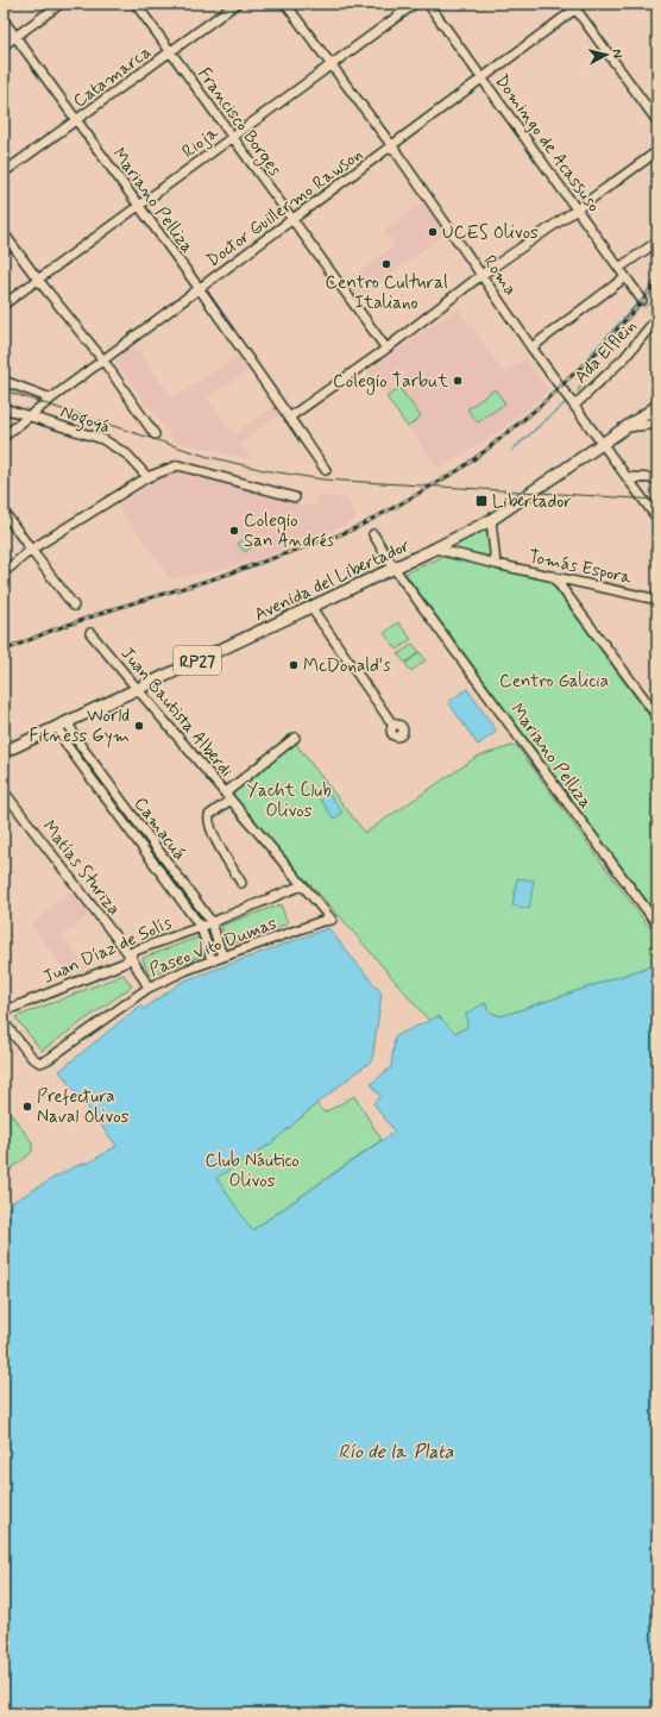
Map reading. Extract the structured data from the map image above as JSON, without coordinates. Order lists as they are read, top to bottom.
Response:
{
  "streets": {
    "main road": ["Avenida del Libertador", "RP27"],
    "street": [
      "Catamarca",
      "Francisco Borges",
      "Rioja",
      "Domingo de Acassuso",
      "Mariano Pelliza",
      "Doctor Guillermo Rawson",
      "Roma",
      "Ada Elflein",
      "Nogoyá",
      "Tomás Espora",
      "Juan Bautista Alberdi",
      "Camacuá",
      "Matías Sturiza",
      "Paseo Vito Dumas",
      "Juan Díaz de Solís"
    ]
  },
  "crossings": [
    ["Catamarca", "Francisco Borges"],
    ["Catamarca", "Mariano Pelliza"],
    ["Francisco Borges", "Rioja"],
    ["Francisco Borges", "Doctor Guillermo Rawson"],
    ["Rioja", "Mariano Pelliza"],
    ["Rioja", "Roma"],
    ["Domingo de Acassuso", "Doctor Guillermo Rawson"],
    ["Mariano Pelliza", "Doctor Guillermo Rawson"],
    ["Mariano Pelliza", "Avenida del Libertador"],
    ["Doctor Guillermo Rawson", "Roma"],
    ["Doctor Guillermo Rawson", "Nogoyá"],
    ["Roma", "Ada Elflein"],
    ["Roma", "Avenida del Libertador"],
    ["Tomás Espora", "Avenida del Libertador"],
    ["Avenida del Libertador", "Juan Bautista Alberdi"],
    ["Avenida del Libertador", "Camacuá"],
    ["Juan Bautista Alberdi", "Paseo Vito Dumas"],
    ["Juan Bautista Alberdi", "Juan Díaz de Solís"],
    ["Camacuá", "Paseo Vito Dumas"],
    ["Camacuá", "Juan Díaz de Solís"],
    ["Matías Sturiza", "Paseo Vito Dumas"],
    ["Matías Sturiza", "Juan Díaz de Solís"]
  ],
  "water": ["Río de la Plata"],
  "parks": ["Centro Galicia", "Yacht Club Olivos", "Club Náutico Olivos"],
  "places": {
    "other": [
      "UCES Olivos",
      "Centro Cultural Italiano",
      "Colegio Tarbut",
      "Colegio San Andrés",
      "McDonald's",
      "World Fitness Gym",
      "Prefectura Naval Olivos"
    ],
    "transit": ["Libertador"]
  },
  "north": "right"
}
